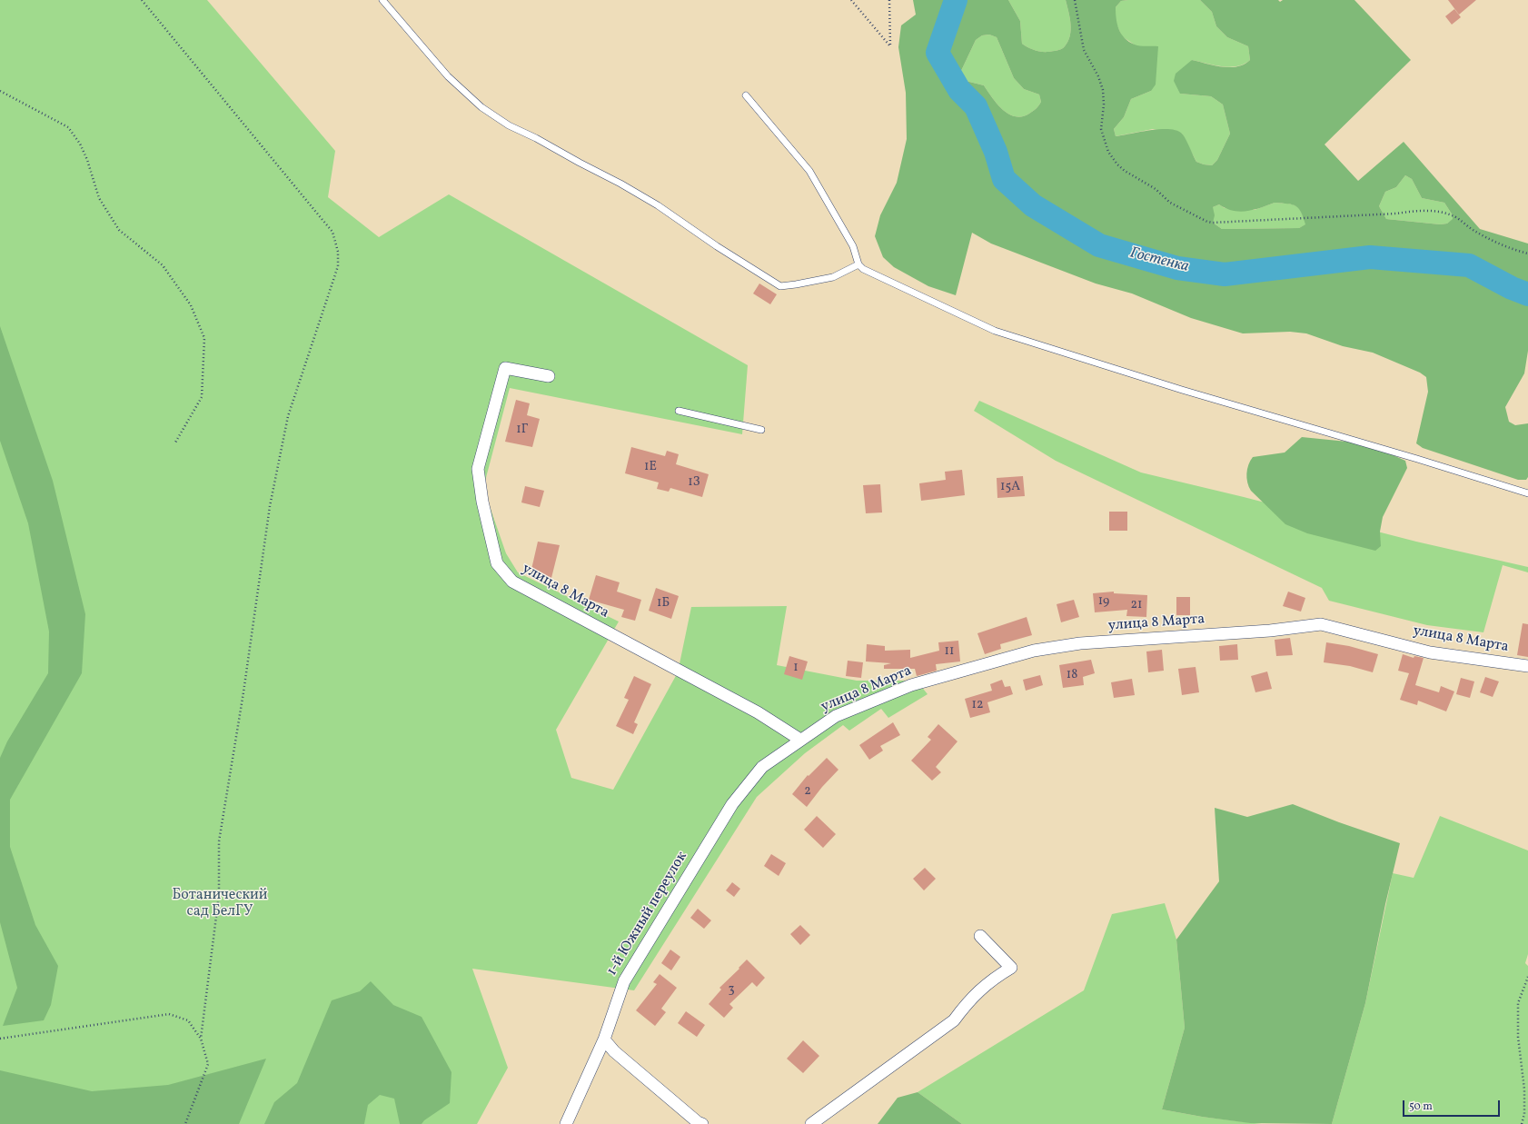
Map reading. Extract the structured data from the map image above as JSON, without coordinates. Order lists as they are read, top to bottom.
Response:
{
  "streets": {
    "street": ["улица 8 Марта", "1-й Южный переулок"]
  },
  "crossings": [
    ["улица 8 Марта", "1-й Южный переулок"]
  ],
  "water": ["Гостенка"],
  "parks": ["Ботанический сад БелГУ"],
  "house_numbers": [
    "1Г",
    "1Е",
    "1З",
    "15А",
    "19",
    "1Б",
    "21",
    "11",
    "1",
    "18",
    "12",
    "2",
    "3"
  ],
  "scale_bar": "50 m"
}
